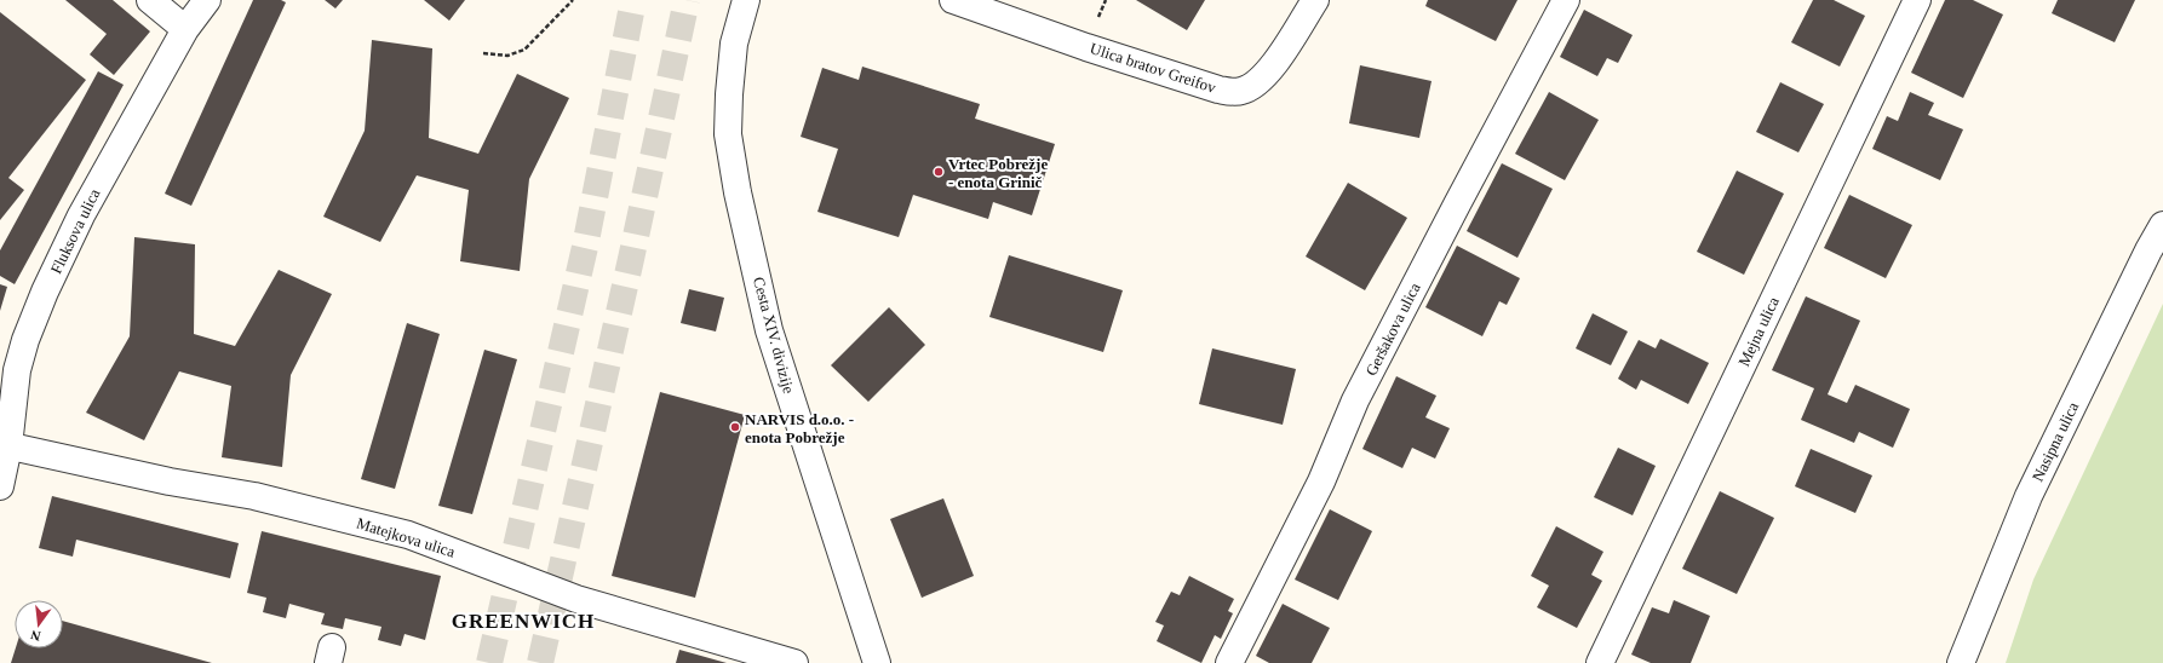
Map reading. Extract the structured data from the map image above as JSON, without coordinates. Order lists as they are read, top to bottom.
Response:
{
  "streets": {
    "street": [
      "Ulica bratov Greifov",
      "Fluksova ulica",
      "Geršakova ulica",
      "Mejna ulica",
      "Cesta XIV. divizije",
      "Nasipna ulica",
      "Matejkova ulica"
    ]
  },
  "crossings": [
    ["Fluksova ulica", "Matejkova ulica"]
  ],
  "districts": ["GREENWICH"],
  "places": ["Vrtec Pobrežje - enota Grinič", "NARVIS d.o.o. - enota Pobrežje"],
  "north": "bottom"
}
